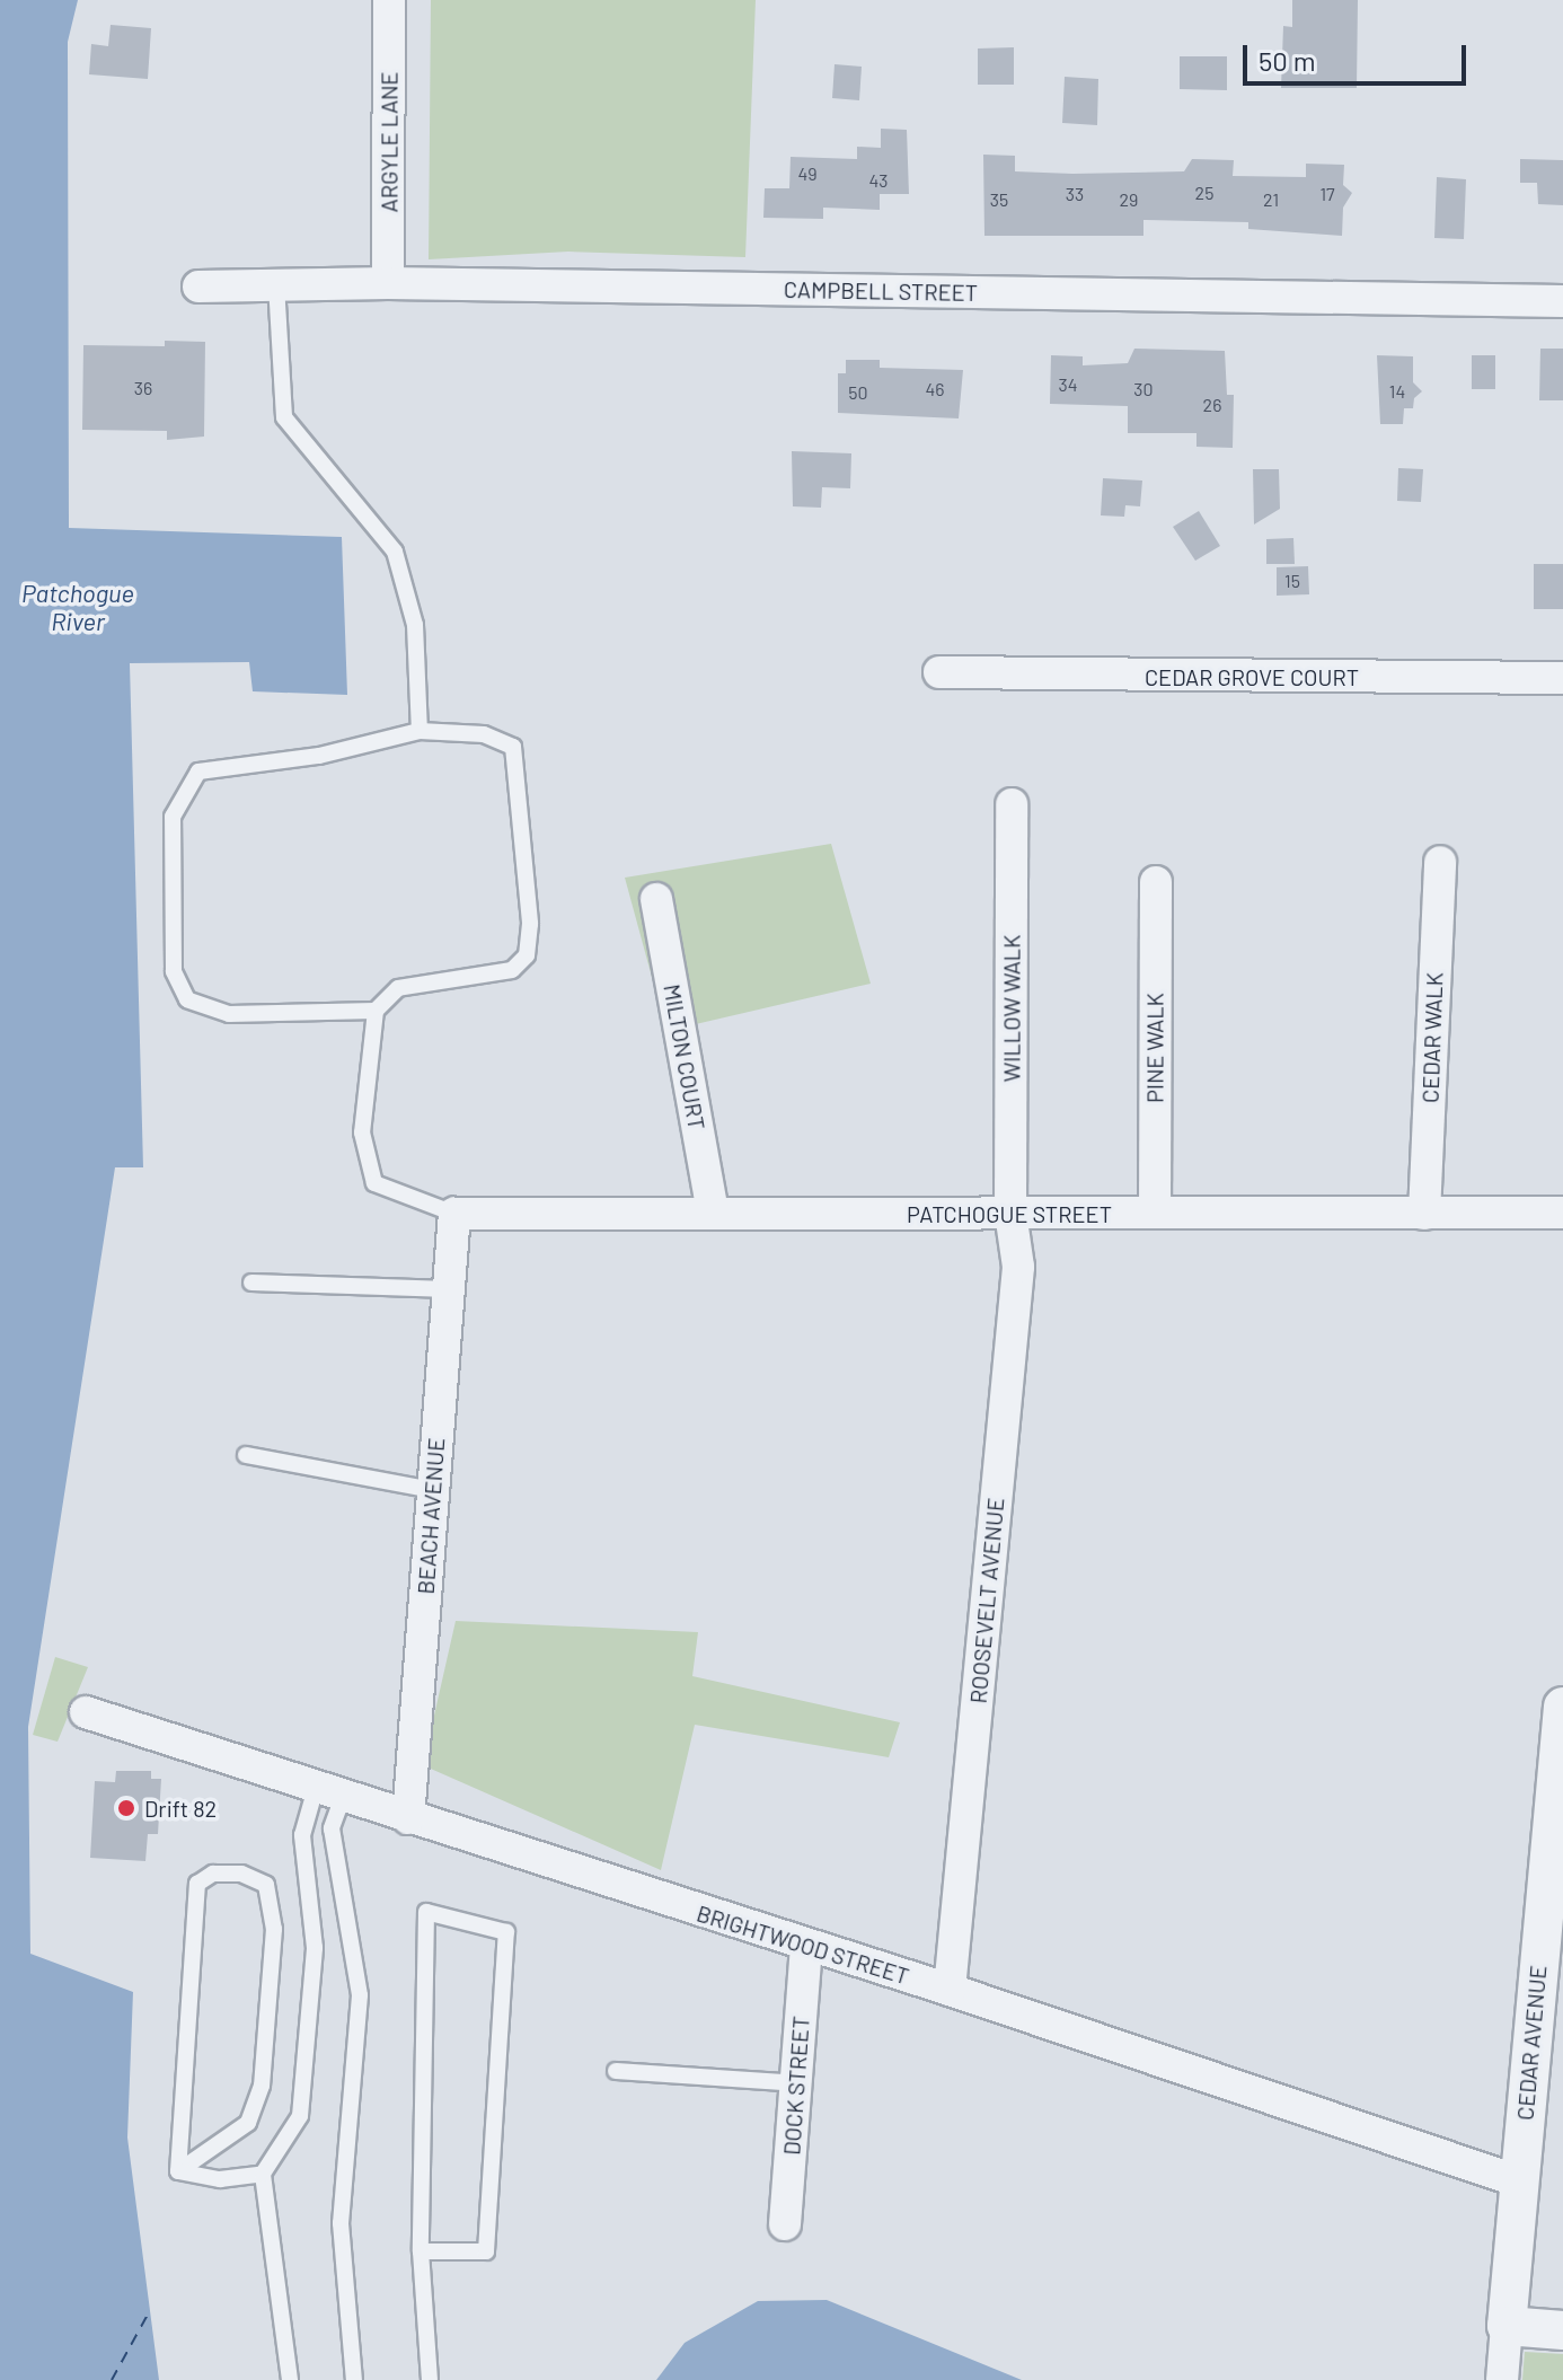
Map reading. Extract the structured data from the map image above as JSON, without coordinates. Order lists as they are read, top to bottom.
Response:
{
  "streets": {
    "street": [
      "ARGYLE LANE",
      "CAMPBELL STREET",
      "CEDAR GROVE COURT",
      "WILLOW WALK",
      "CEDAR WALK",
      "PINE WALK",
      "MILTON COURT",
      "PATCHOGUE STREET",
      "BEACH AVENUE",
      "ROOSEVELT AVENUE",
      "BRIGHTWOOD STREET",
      "CEDAR AVENUE",
      "DOCK STREET"
    ]
  },
  "crossings": [
    ["ARGYLE LANE", "CAMPBELL STREET"],
    ["WILLOW WALK", "PATCHOGUE STREET"],
    ["WILLOW WALK", "ROOSEVELT AVENUE"],
    ["CEDAR WALK", "PATCHOGUE STREET"],
    ["PINE WALK", "PATCHOGUE STREET"],
    ["MILTON COURT", "PATCHOGUE STREET"],
    ["PATCHOGUE STREET", "BEACH AVENUE"],
    ["PATCHOGUE STREET", "ROOSEVELT AVENUE"],
    ["BEACH AVENUE", "BRIGHTWOOD STREET"],
    ["ROOSEVELT AVENUE", "BRIGHTWOOD STREET"],
    ["BRIGHTWOOD STREET", "CEDAR AVENUE"],
    ["BRIGHTWOOD STREET", "DOCK STREET"]
  ],
  "water": ["Patchogue River"],
  "places": ["Drift 82"],
  "house_numbers": [
    "49",
    "43",
    "25",
    "33",
    "17",
    "35",
    "29",
    "21",
    "34",
    "36",
    "46",
    "30",
    "14",
    "50",
    "26",
    "15"
  ],
  "scale_bar": "50 m"
}
